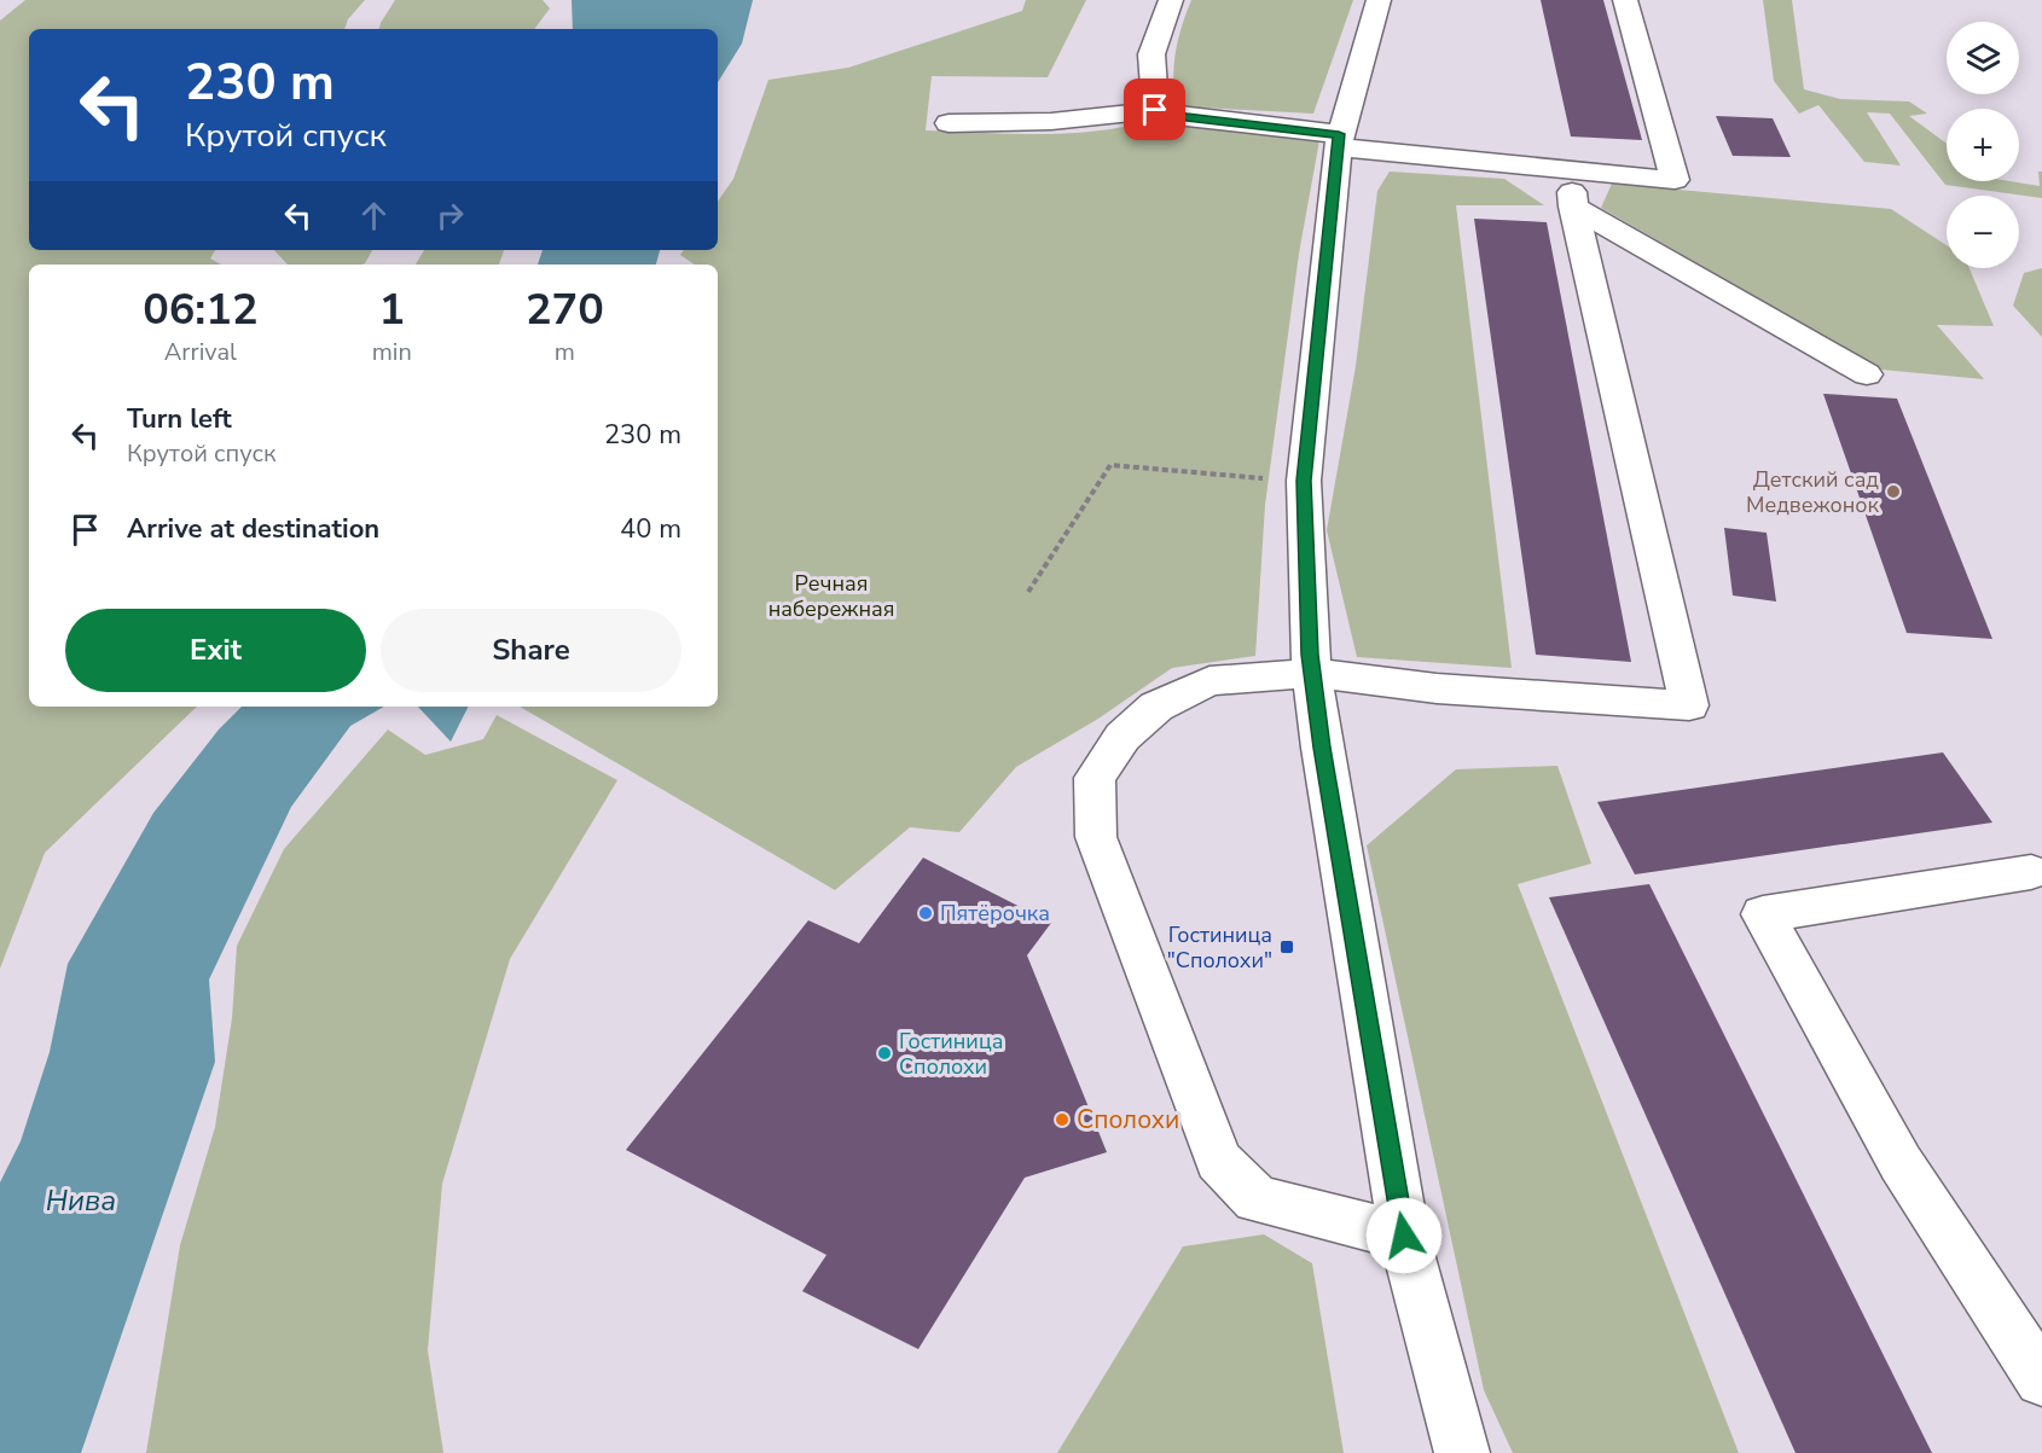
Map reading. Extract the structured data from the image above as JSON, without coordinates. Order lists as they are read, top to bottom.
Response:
{
  "water": ["Нива"],
  "parks": ["Речная набережная"],
  "places": {
    "other": [
      "Детский сад Медвежонок",
      "Пятёрочка",
      "Гостиница Сполохи",
      "Сполохи"
    ],
    "transit": ["Гостиница \"Сполохи\""]
  },
  "page": {
    "map_buttons": ["+", "−"],
    "turn": ["230 m", "Крутой спуск"],
    "eta": [
      "06:12",
      "Arrival",
      "1",
      "min",
      "270",
      "m"
    ],
    "list": [
      {
        "name": "Turn left",
        "note": "Крутой спуск",
        "value": "230 m"
      },
      {
        "name": "Arrive at destination",
        "value": "40 m"
      }
    ],
    "buttons": ["Exit", "Share"]
  }
}
